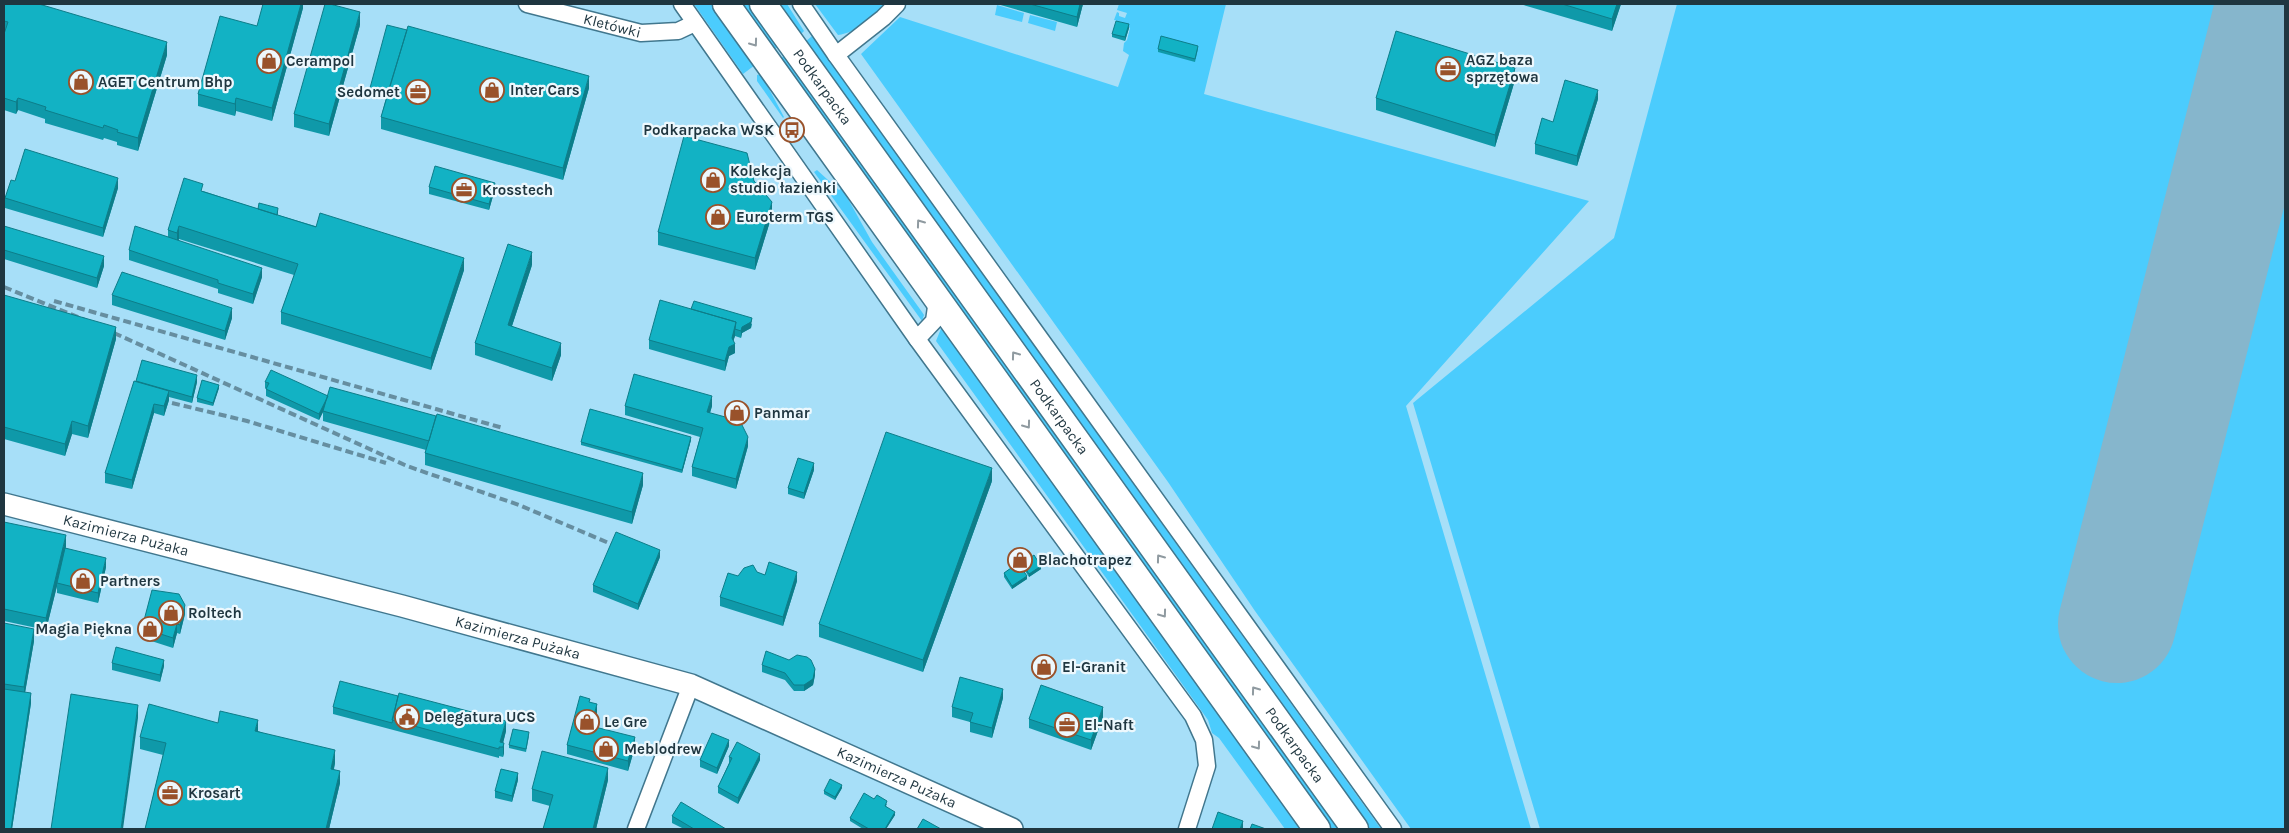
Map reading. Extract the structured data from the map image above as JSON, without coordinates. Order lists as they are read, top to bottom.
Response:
{
  "streets": {
    "main road": ["Podkarpacka"],
    "street": ["Kletówki", "Kazimierza Pużaka"]
  },
  "places": {
    "shop": [
      "Cerampol",
      "AGET Centrum Bhp",
      "Inter Cars",
      "Kolekcja studio łazienki",
      "Euroterm TGS",
      "Panmar",
      "Blachotrapez",
      "Partners",
      "Roltech",
      "Magia Piękna",
      "El-Granit",
      "Le Gre",
      "Meblodrew"
    ],
    "office": [
      "AGZ baza sprzętowa",
      "Sedomet",
      "Krosstech",
      "El-Naft",
      "Krosart"
    ],
    "bus stop": ["Podkarpacka WSK"],
    "public building": ["Delegatura UCS"]
  }
}
